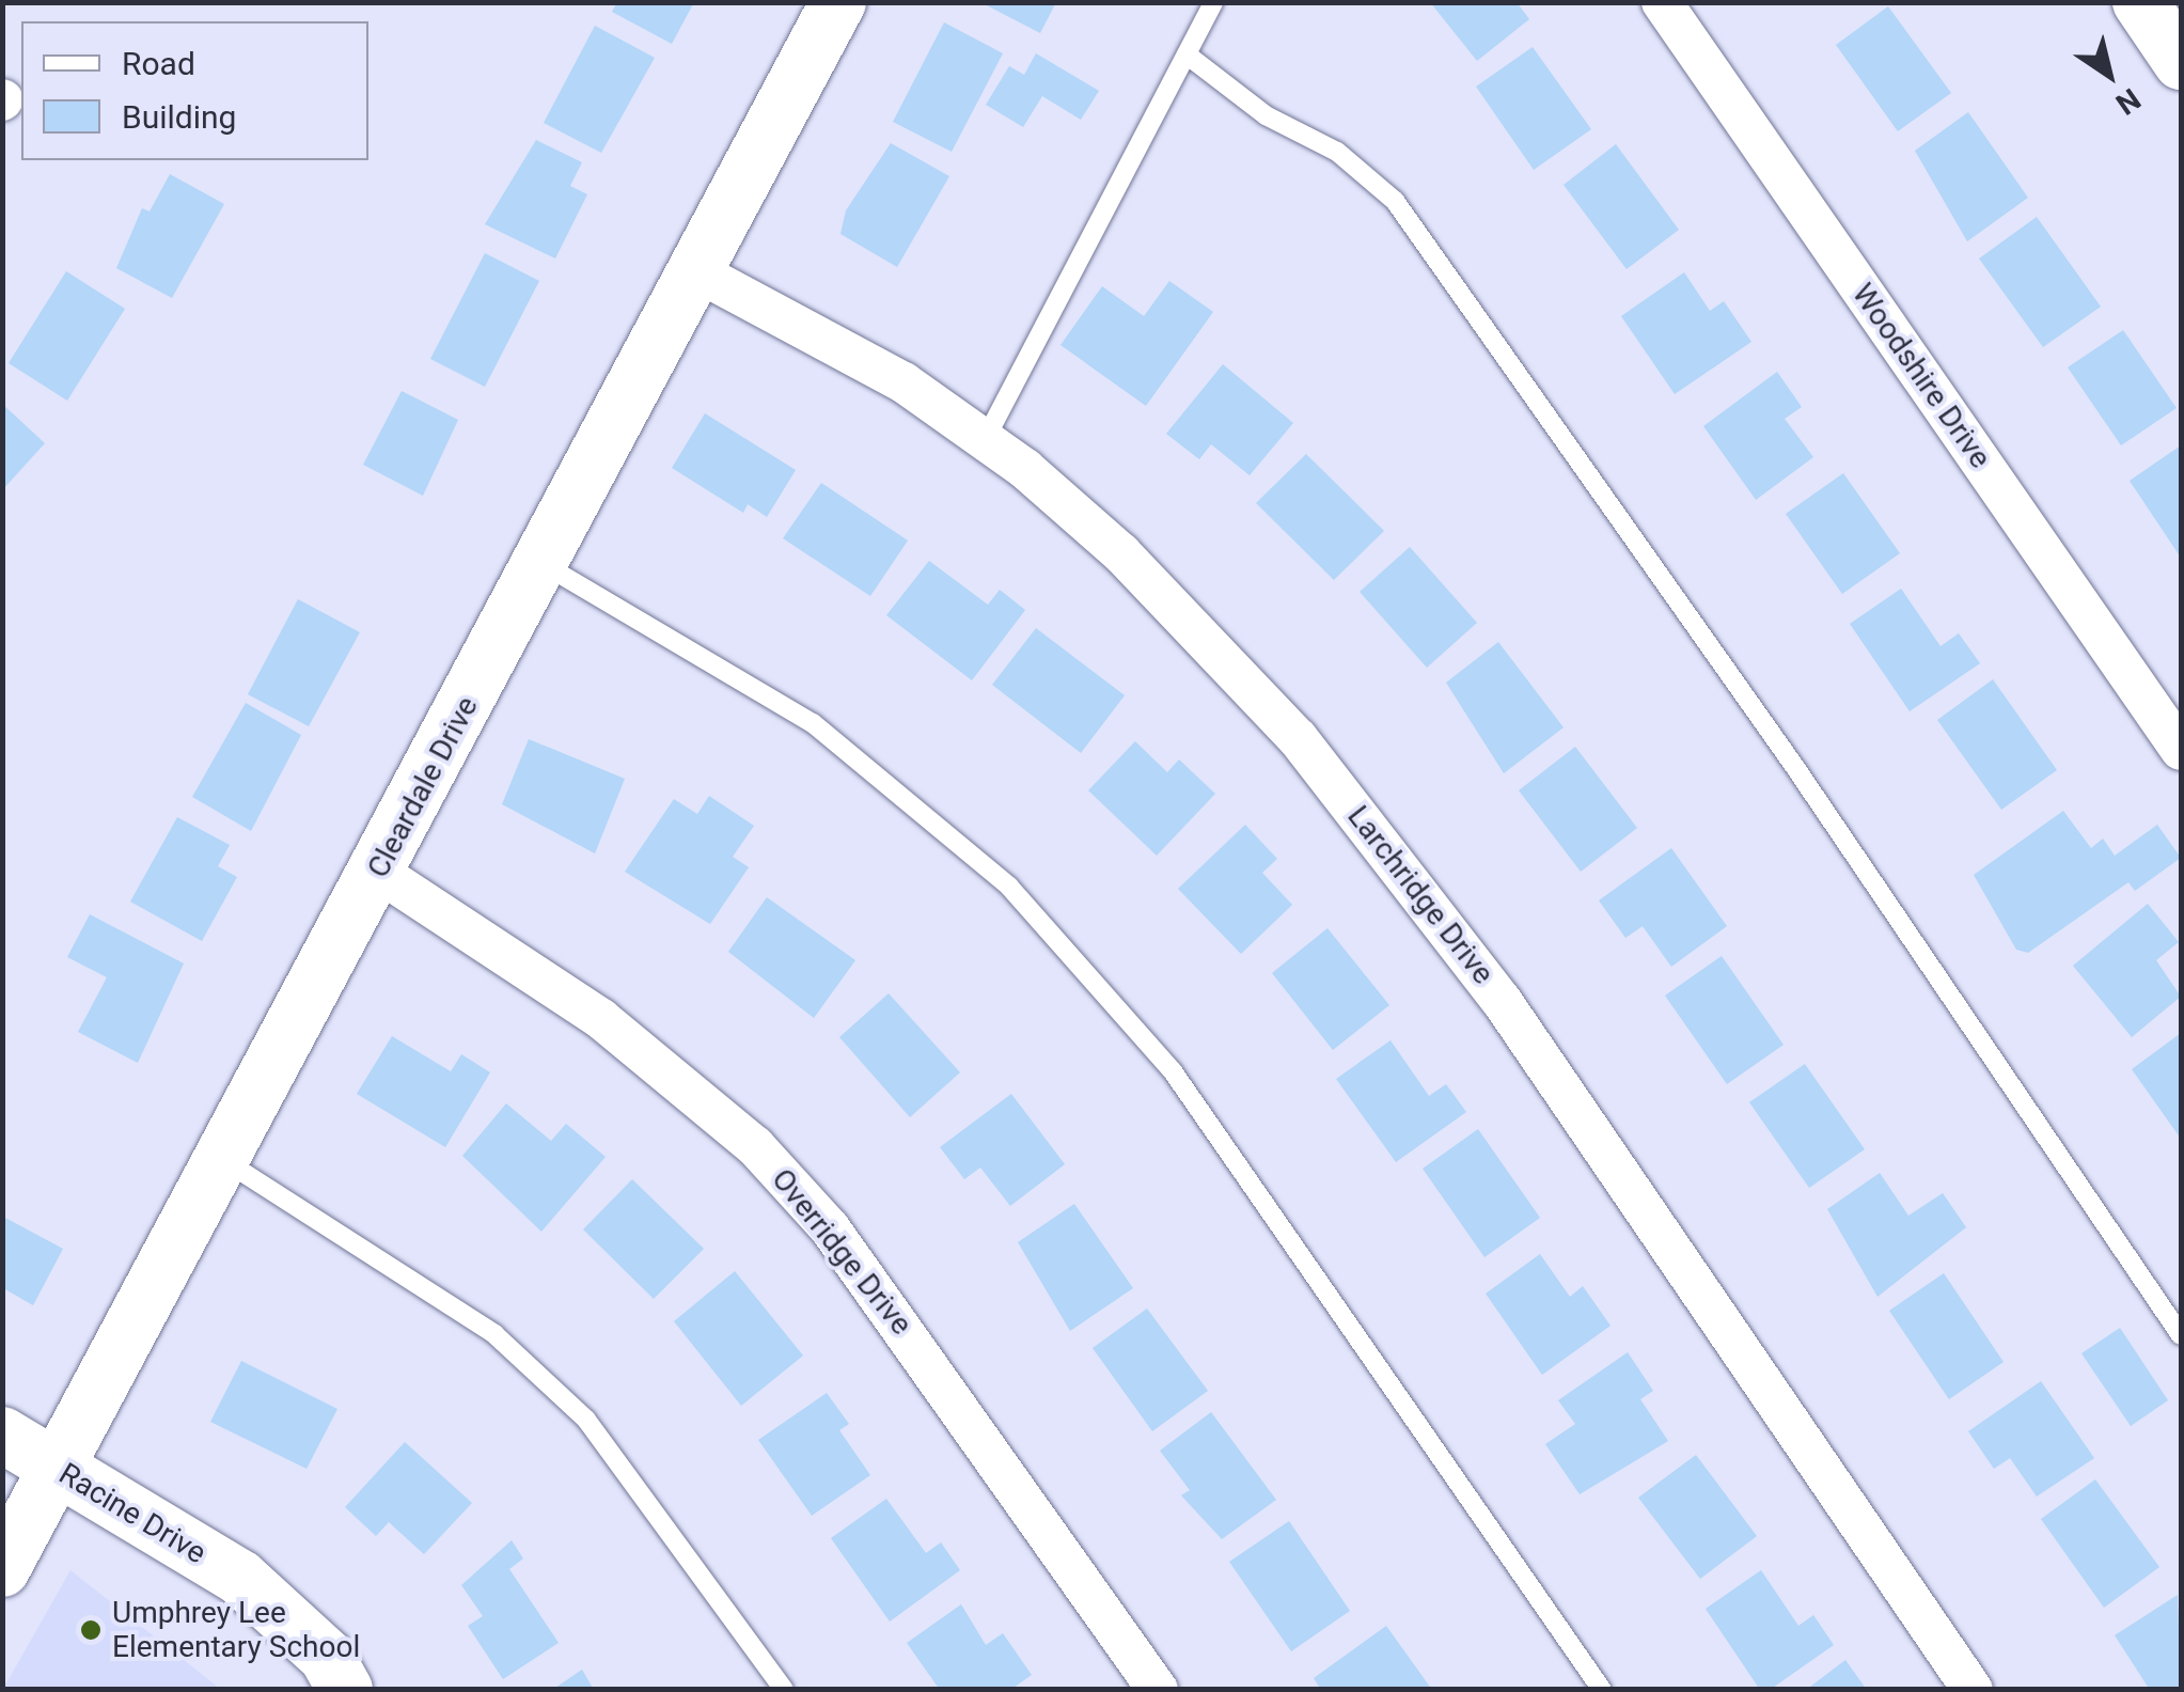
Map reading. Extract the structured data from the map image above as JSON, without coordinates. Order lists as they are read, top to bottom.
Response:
{
  "streets": {
    "street": [
      "Woodshire Drive",
      "Cleardale Drive",
      "Larchridge Drive",
      "Overridge Drive",
      "Racine Drive"
    ]
  },
  "crossings": [
    ["Cleardale Drive", "Larchridge Drive"],
    ["Cleardale Drive", "Overridge Drive"],
    ["Cleardale Drive", "Racine Drive"]
  ],
  "places": ["Umphrey Lee Elementary School"],
  "legend": ["Road", "Building"],
  "north": "bottom right"
}
